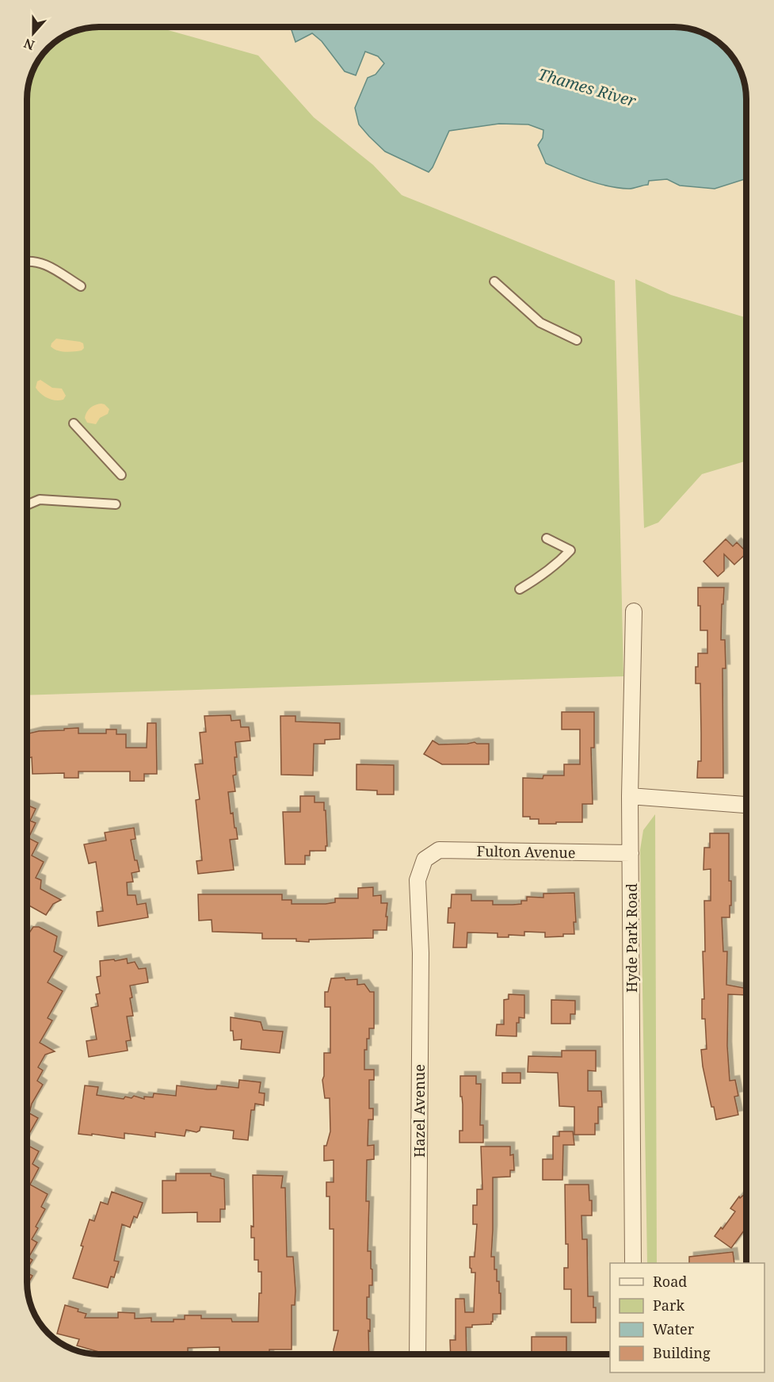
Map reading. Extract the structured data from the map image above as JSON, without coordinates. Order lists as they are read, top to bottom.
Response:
{
  "streets": {
    "street": ["Fulton Avenue", "Hyde Park Road", "Hazel Avenue"]
  },
  "crossings": [
    ["Fulton Avenue", "Hyde Park Road"],
    ["Fulton Avenue", "Hazel Avenue"]
  ],
  "water": ["Thames River"],
  "legend": [
    "Road",
    "Park",
    "Water",
    "Building"
  ],
  "north": "bottom"
}
